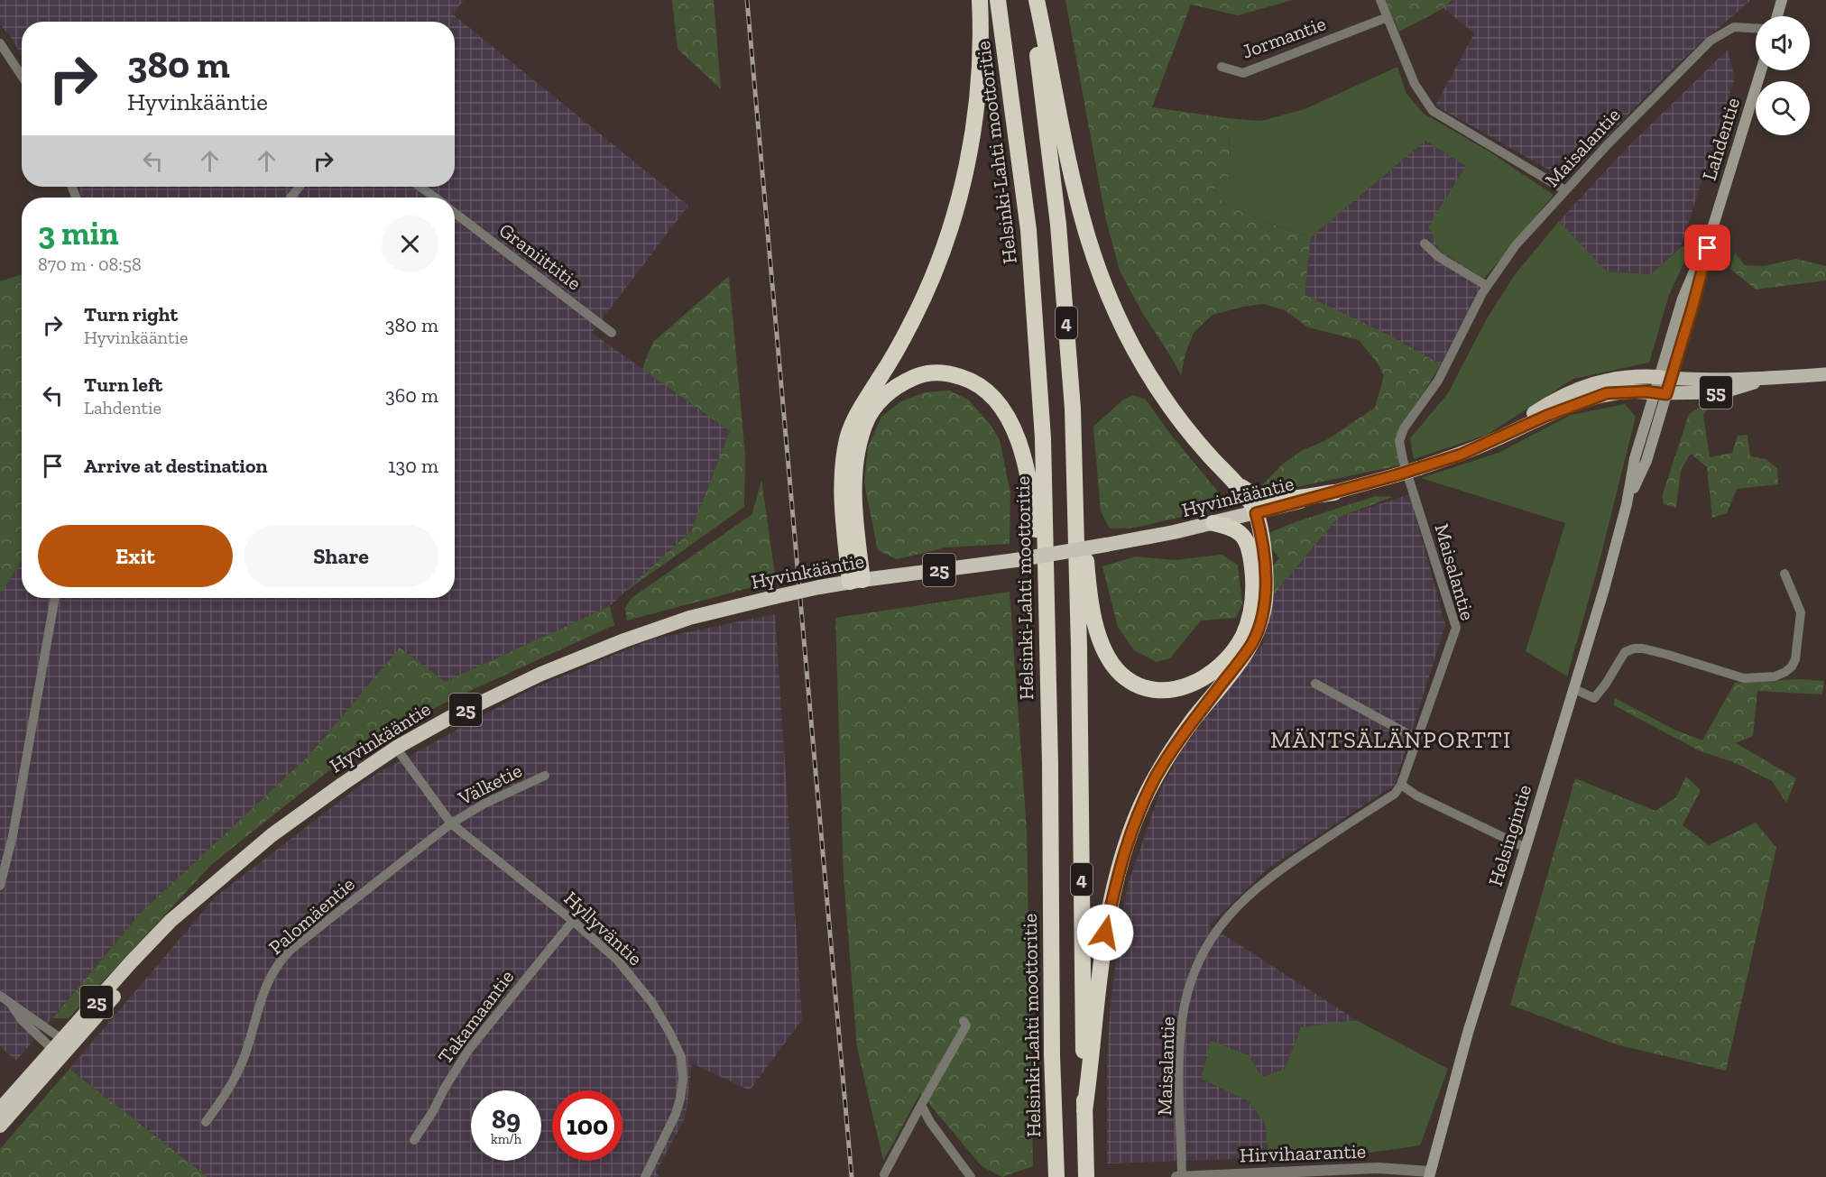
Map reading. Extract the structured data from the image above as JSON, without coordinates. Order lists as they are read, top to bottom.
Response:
{
  "streets": {
    "highway": [
      "Helsinki-Lahti moottoritie",
      "4",
      "Hyvinkääntie",
      "25"
    ],
    "main road": ["Lahdentie", "55", "Helsingintie"],
    "street": [
      "Jormantie",
      "Maisalantie",
      "Graniittitie",
      "Välketie",
      "Palomäentie",
      "Hyllyväntie",
      "Takamaantie",
      "Hirvihaarantie"
    ]
  },
  "crossings": [
    ["Lahdentie", "55"],
    ["Lahdentie", "Hyvinkääntie"],
    ["Lahdentie", "Helsingintie"],
    ["Maisalantie", "Hirvihaarantie"],
    ["55", "Hyvinkääntie"],
    ["55", "Helsingintie"],
    ["Hyvinkääntie", "Helsingintie"],
    ["Hyvinkääntie", "Hyllyväntie"],
    ["Välketie", "Palomäentie"],
    ["Välketie", "Hyllyväntie"],
    ["Helsingintie", "Hirvihaarantie"],
    ["Palomäentie", "Hyllyväntie"],
    ["Hyllyväntie", "Takamaantie"]
  ],
  "districts": ["MÄNTSÄLÄNPORTTI"],
  "page": {
    "turn": ["380 m", "Hyvinkääntie"],
    "heading": ["3 min", "870 m · 08:58"],
    "list": [
      {
        "name": "Turn right",
        "note": "Hyvinkääntie",
        "value": "380 m"
      },
      {
        "name": "Turn left",
        "note": "Lahdentie",
        "value": "360 m"
      },
      {
        "name": "Arrive at destination",
        "value": "130 m"
      }
    ],
    "buttons": ["Exit", "Share"],
    "speed": "89 km/h",
    "limit": "100"
  }
}
